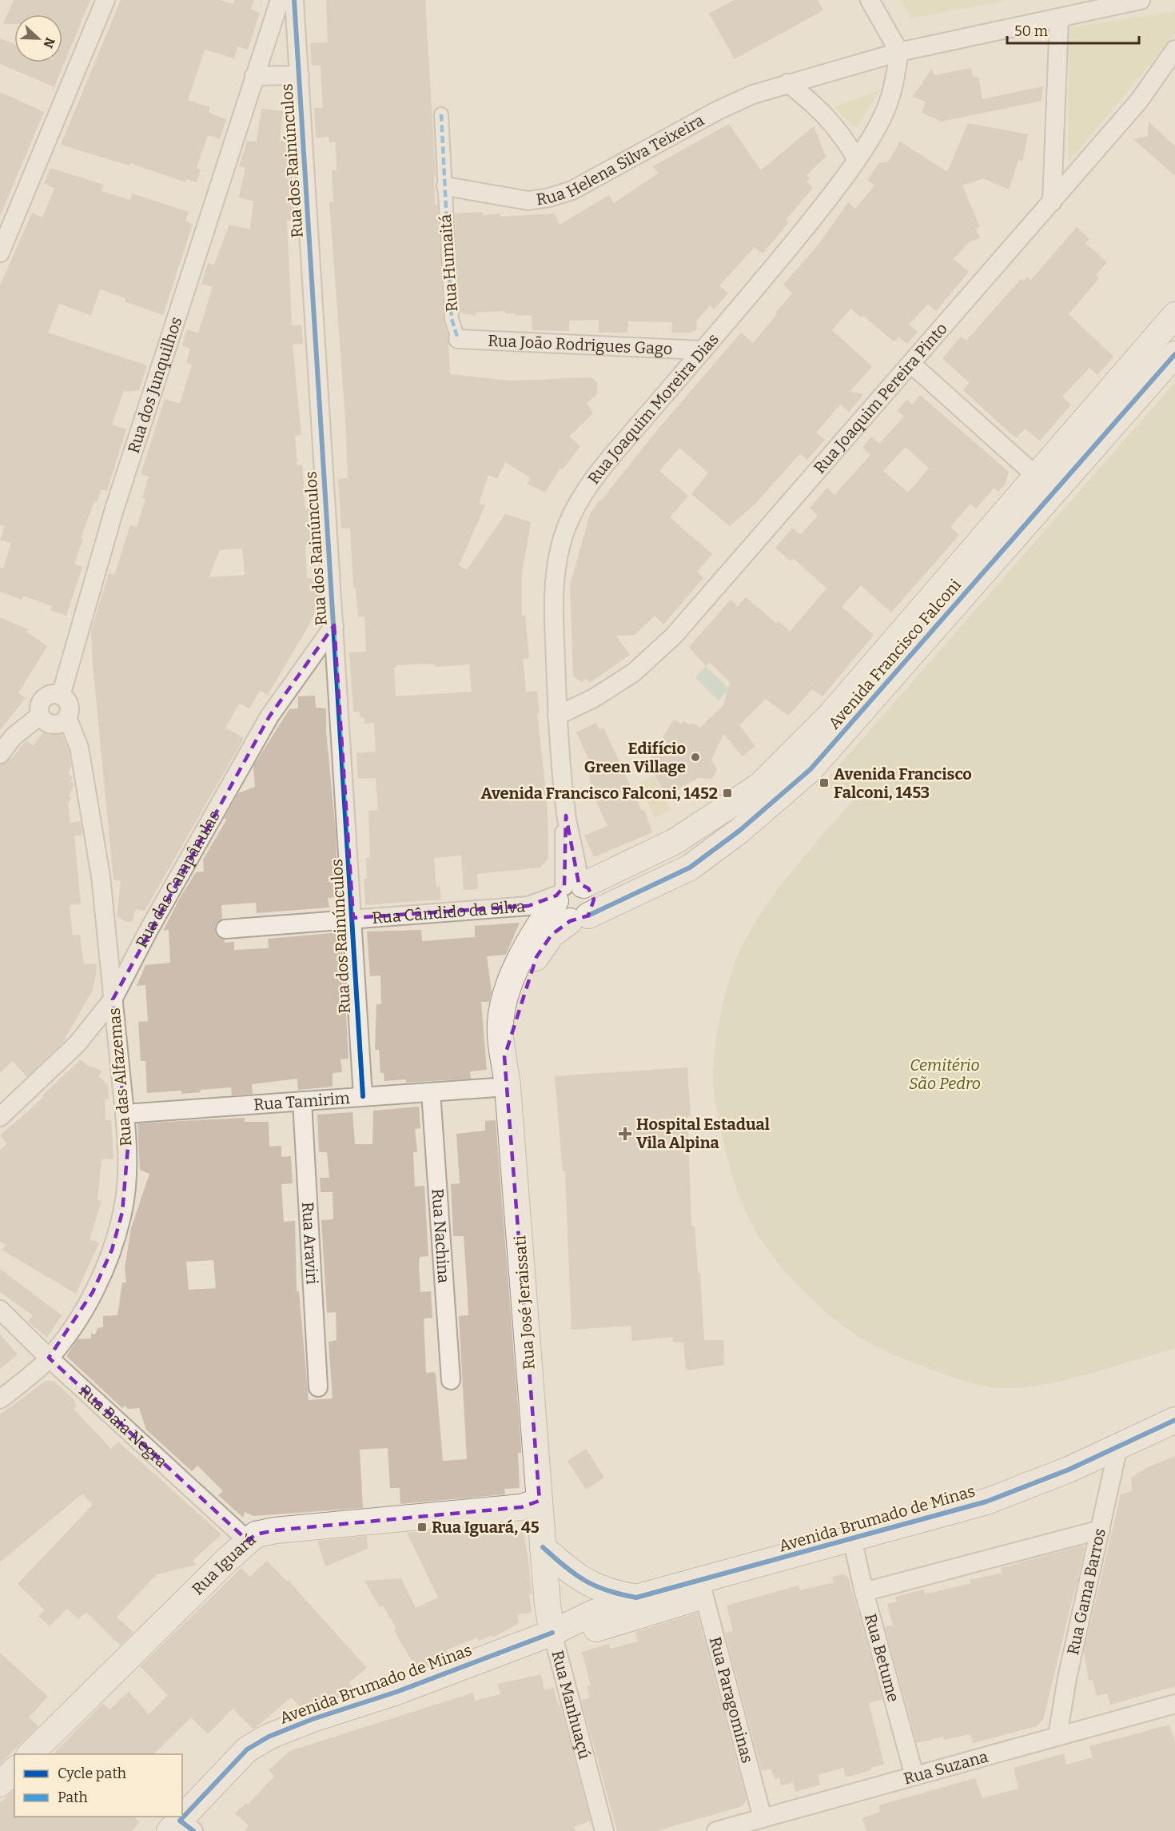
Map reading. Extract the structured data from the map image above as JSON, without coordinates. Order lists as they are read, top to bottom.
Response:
{
  "streets": {
    "main road": [
      "Avenida Francisco Falconi",
      "Rua José Jeraissati",
      "Avenida Brumado de Minas",
      "Rua Iguará",
      "Rua Manhuaçú"
    ],
    "street": [
      "Rua Helena Silva Teixeira",
      "Rua dos Rainúnculos",
      "Rua Humaitá",
      "Rua João Rodrigues Gago",
      "Rua dos Junquilhos",
      "Rua Joaquim Pereira Pinto",
      "Rua Joaquim Moreira Dias",
      "Rua das Campânulas",
      "Rua Cândido da Silva",
      "Rua das Alfazemas",
      "Rua Tamirim",
      "Rua Nachina",
      "Rua Araviri",
      "Rua Baia Negra",
      "Rua Gama Barros",
      "Rua Betume",
      "Rua Paragominas",
      "Rua Suzana"
    ]
  },
  "crossings": [
    ["Rua Helena Silva Teixeira", "Rua Humaitá"],
    ["Rua Helena Silva Teixeira", "Rua Joaquim Moreira Dias"],
    ["Rua dos Rainúnculos", "Rua das Campânulas"],
    ["Rua dos Rainúnculos", "Rua Cândido da Silva"],
    ["Rua dos Rainúnculos", "Rua Tamirim"],
    ["Rua Humaitá", "Rua João Rodrigues Gago"],
    ["Rua João Rodrigues Gago", "Rua Joaquim Moreira Dias"],
    ["Rua dos Junquilhos", "Rua das Alfazemas"],
    ["Rua Joaquim Pereira Pinto", "Rua Joaquim Moreira Dias"],
    ["Rua Joaquim Moreira Dias", "Avenida Francisco Falconi"],
    ["Rua Joaquim Moreira Dias", "Rua Cândido da Silva"],
    ["Avenida Francisco Falconi", "Rua Cândido da Silva"],
    ["Avenida Francisco Falconi", "Rua José Jeraissati"],
    ["Rua das Campânulas", "Rua das Alfazemas"],
    ["Rua das Alfazemas", "Rua Tamirim"],
    ["Rua das Alfazemas", "Rua Baia Negra"],
    ["Rua Tamirim", "Rua Nachina"],
    ["Rua Tamirim", "Rua Araviri"],
    ["Rua Tamirim", "Rua José Jeraissati"],
    ["Rua José Jeraissati", "Rua Iguará"],
    ["Rua José Jeraissati", "Rua Manhuaçú"],
    ["Rua Baia Negra", "Rua Iguará"],
    ["Avenida Brumado de Minas", "Rua Gama Barros"],
    ["Avenida Brumado de Minas", "Rua Betume"],
    ["Avenida Brumado de Minas", "Rua Paragominas"],
    ["Avenida Brumado de Minas", "Rua Manhuaçú"],
    ["Rua Gama Barros", "Rua Suzana"],
    ["Rua Betume", "Rua Suzana"],
    ["Rua Paragominas", "Rua Suzana"]
  ],
  "parks": ["Cemitério São Pedro"],
  "places": {
    "other": ["Edifício Green Village"],
    "transit": ["Avenida Francisco Falconi, 1453", "Avenida Francisco Falconi, 1452", "Rua Iguará, 45"],
    "health": ["Hospital Estadual Vila Alpina"]
  },
  "legend": ["Cycle path", "Path"],
  "scale_bar": "50 m",
  "north": "right"
}
